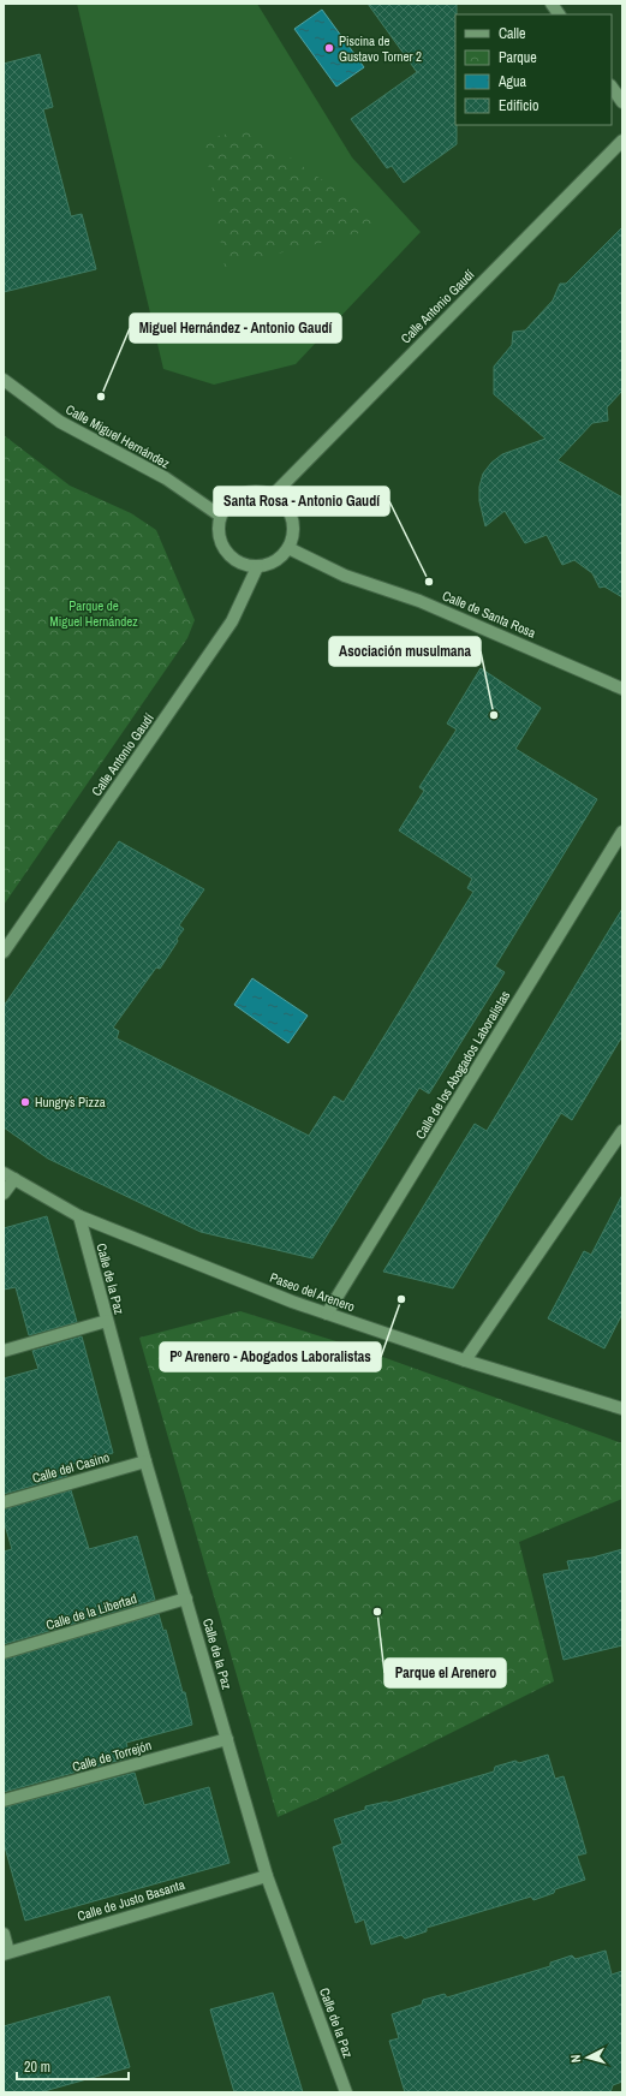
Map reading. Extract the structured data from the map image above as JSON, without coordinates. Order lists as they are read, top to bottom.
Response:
{
  "streets": {
    "street": [
      "Calle Antonio Gaudí",
      "Calle Miguel Hernández",
      "Calle de Santa Rosa",
      "Calle de los Abogados Laboralistas",
      "Calle de la Paz",
      "Paseo del Arenero",
      "Calle del Casino",
      "Calle de la Libertad",
      "Calle de Torrejón",
      "Calle de Justo Basanta"
    ]
  },
  "crossings": [
    ["Calle Antonio Gaudí", "Calle Miguel Hernández"],
    ["Calle Antonio Gaudí", "Calle de Santa Rosa"],
    ["Calle Miguel Hernández", "Calle de Santa Rosa"],
    ["Calle de los Abogados Laboralistas", "Paseo del Arenero"],
    ["Calle de la Paz", "Paseo del Arenero"],
    ["Calle de la Paz", "Calle del Casino"],
    ["Calle de la Paz", "Calle de la Libertad"],
    ["Calle de la Paz", "Calle de Torrejón"],
    ["Calle de la Paz", "Calle de Justo Basanta"]
  ],
  "parks": ["Parque de Miguel Hernández"],
  "places": [
    "Piscina de Gustavo Torner 2",
    "Miguel Hernández - Antonio Gaudí",
    "Santa Rosa - Antonio Gaudí",
    "Asociación musulmana",
    "Hungry´s Pizza",
    "Pº Arenero - Abogados Laboralistas",
    "Parque el Arenero"
  ],
  "legend": [
    "Calle",
    "Parque",
    "Agua",
    "Edificio"
  ],
  "scale_bar": "20 m",
  "north": "left"
}
